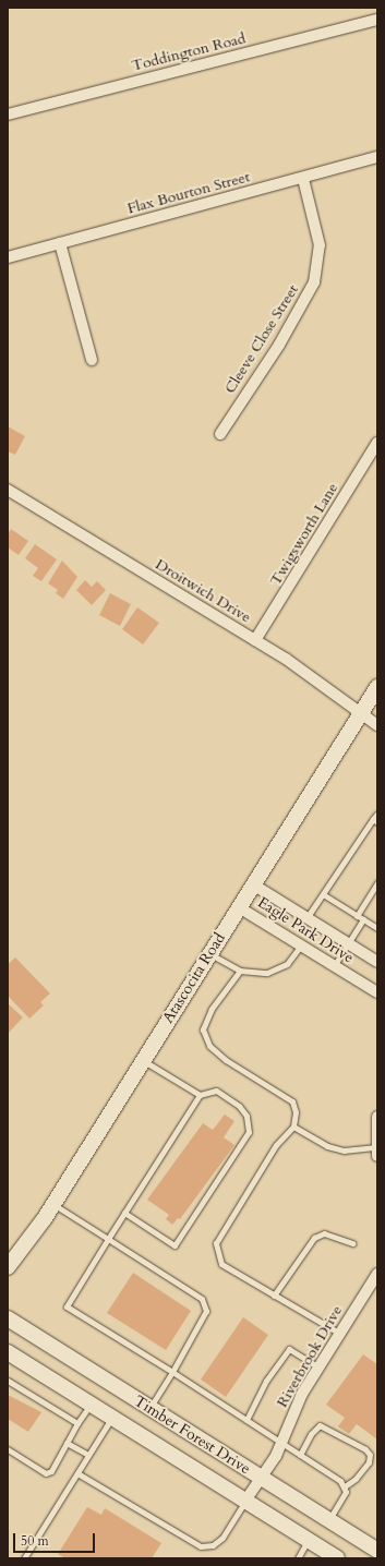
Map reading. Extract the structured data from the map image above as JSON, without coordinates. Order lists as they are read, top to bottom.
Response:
{
  "streets": {
    "main road": ["Atascocita Road", "Timber Forest Drive"],
    "street": [
      "Toddington Road",
      "Flax Bourton Street",
      "Cleeve Close Street",
      "Twigsworth Lane",
      "Droitwich Drive",
      "Eagle Park Drive",
      "Riverbrook Drive"
    ]
  },
  "crossings": [
    ["Flax Bourton Street", "Cleeve Close Street"],
    ["Twigsworth Lane", "Droitwich Drive"],
    ["Droitwich Drive", "Atascocita Road"],
    ["Eagle Park Drive", "Atascocita Road"],
    ["Riverbrook Drive", "Timber Forest Drive"]
  ],
  "scale_bar": "50 m"
}
